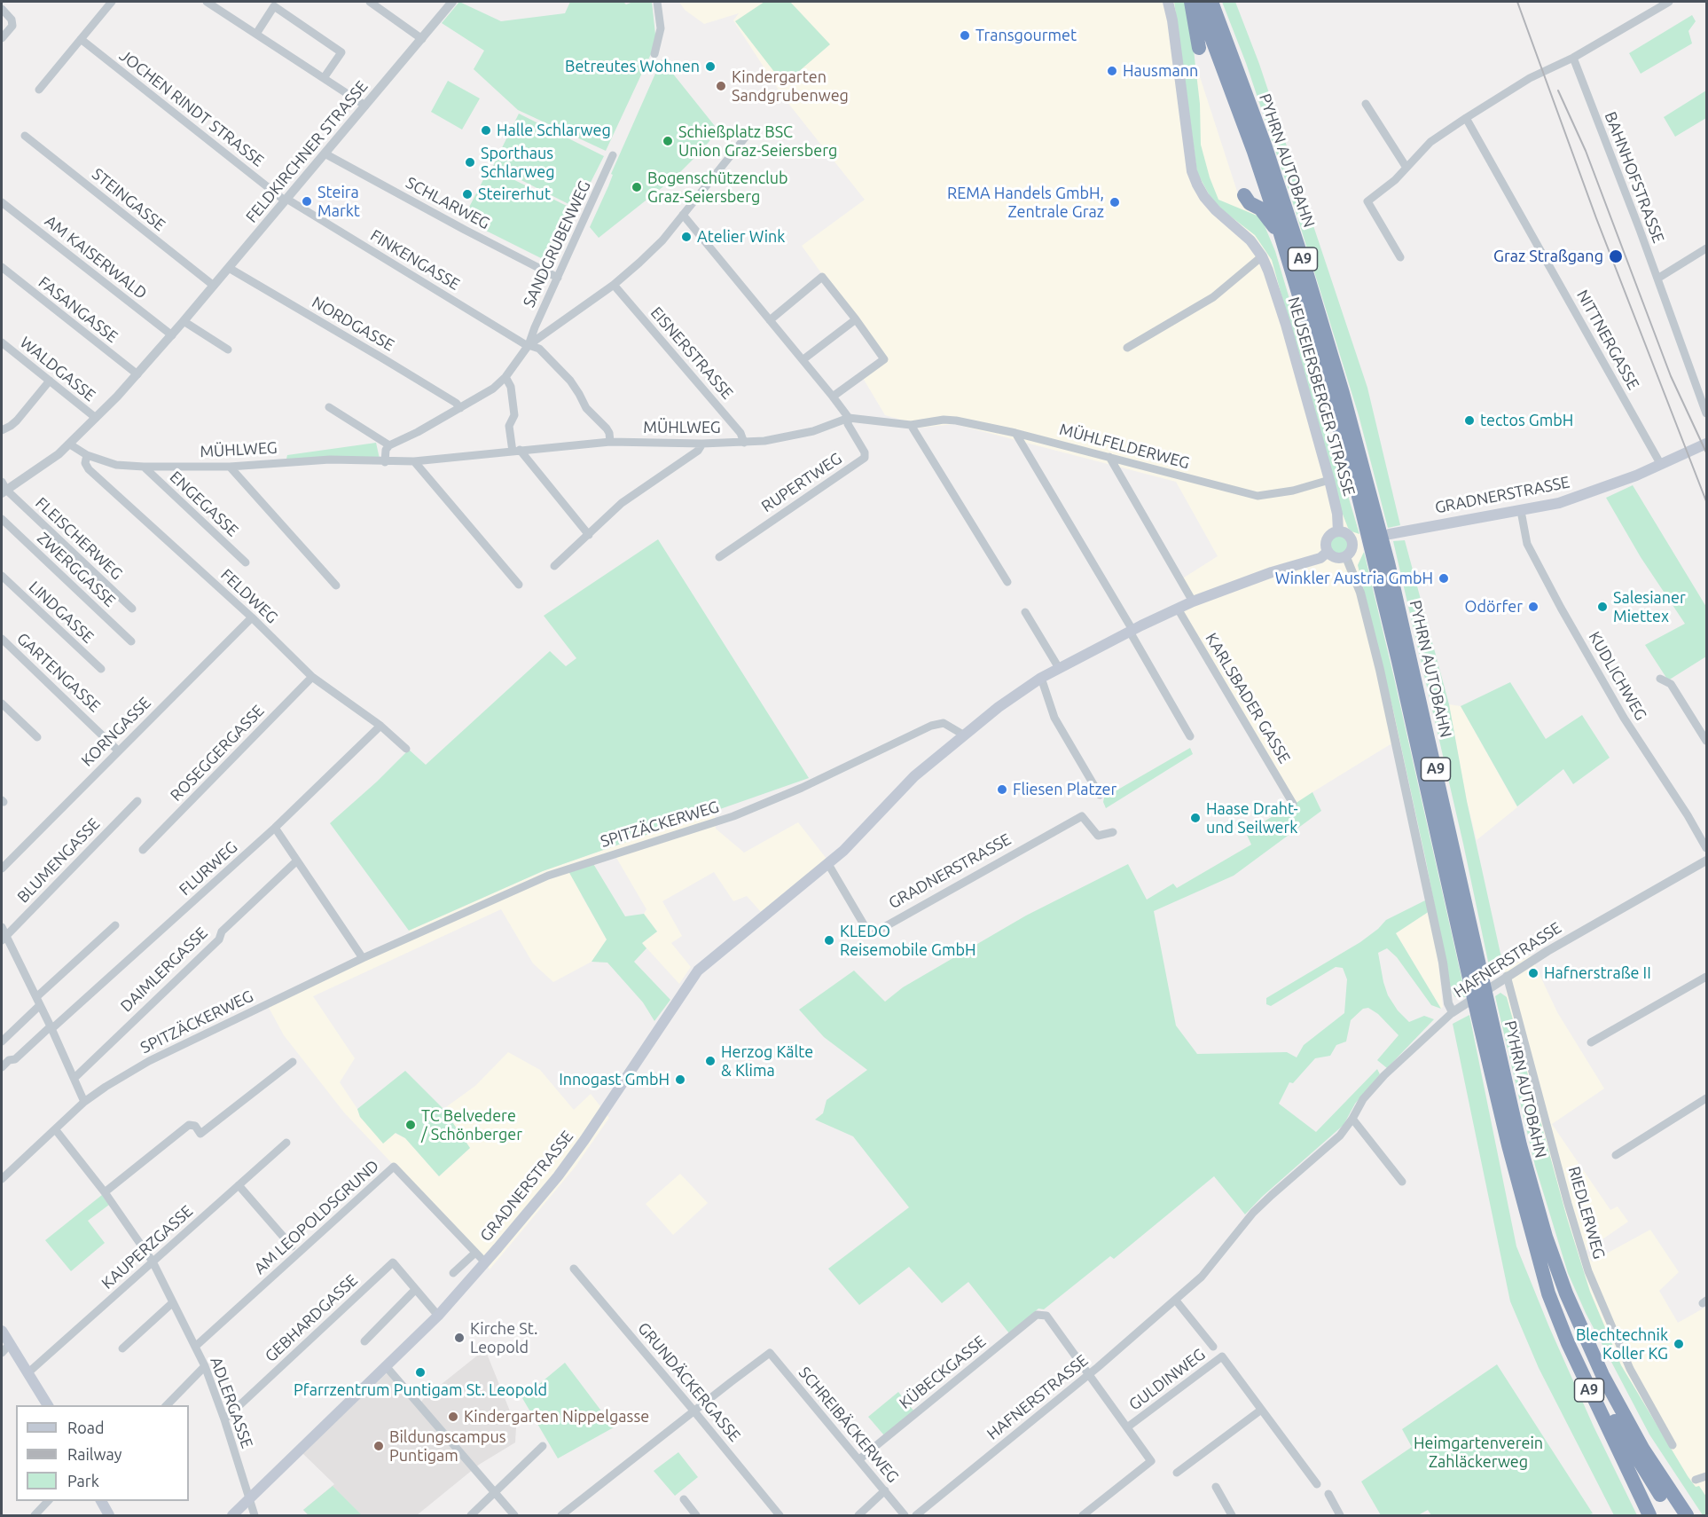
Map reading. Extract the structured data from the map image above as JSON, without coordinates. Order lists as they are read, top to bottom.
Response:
{
  "streets": {
    "highway": ["PYHRN AUTOBAHN", "A9"],
    "main road": ["NEUSEIERSBERGER STRASSE", "GRADNERSTRASSE"],
    "street": [
      "JOCHEN RINDT STRASSE",
      "FELDKIRCHNER STRASSE",
      "BAHNHOFSTRASSE",
      "STEINGASSE",
      "SCHLARWEG",
      "SANDGRUBENWEG",
      "AM KAISERWALD",
      "FINKENGASSE",
      "FASANGASSE",
      "NORDGASSE",
      "NITTNERGASSE",
      "EISNERSTRASSE",
      "WALDGASSE",
      "MÜHLWEG",
      "MÜHLFELDERWEG",
      "RUPERTWEG",
      "ENGEGASSE",
      "FLEISCHERWEG",
      "ZWERGGASSE",
      "FELDWEG",
      "LINDGASSE",
      "GARTENGASSE",
      "KUDLICHWEG",
      "KARLSBADER GASSE",
      "KORNGASSE",
      "ROSEGGERGASSE",
      "SPITZÄCKERWEG",
      "BLUMENGASSE",
      "FLURWEG",
      "HAFNERSTRASSE",
      "DAIMLERGASSE",
      "RIEDLERWEG",
      "AM LEOPOLDSGRUND",
      "KAUPERZGASSE",
      "GEBHARDGASSE",
      "KÜBECKGASSE",
      "GULDINWEG",
      "GRUNDÄCKERGASSE",
      "ADLERGASSE",
      "SCHREIBÄCKERWEG"
    ]
  },
  "crossings": [
    ["JOCHEN RINDT STRASSE", "FELDKIRCHNER STRASSE"],
    ["JOCHEN RINDT STRASSE", "FINKENGASSE"],
    ["FELDKIRCHNER STRASSE", "STEINGASSE"],
    ["FELDKIRCHNER STRASSE", "SCHLARWEG"],
    ["FELDKIRCHNER STRASSE", "AM KAISERWALD"],
    ["FELDKIRCHNER STRASSE", "FINKENGASSE"],
    ["FELDKIRCHNER STRASSE", "FASANGASSE"],
    ["FELDKIRCHNER STRASSE", "NORDGASSE"],
    ["FELDKIRCHNER STRASSE", "WALDGASSE"],
    ["FELDKIRCHNER STRASSE", "MÜHLWEG"],
    ["FELDKIRCHNER STRASSE", "FLEISCHERWEG"],
    ["SCHLARWEG", "SANDGRUBENWEG"],
    ["SANDGRUBENWEG", "FINKENGASSE"],
    ["FINKENGASSE", "MÜHLWEG"],
    ["NITTNERGASSE", "GRADNERSTRASSE"],
    ["EISNERSTRASSE", "MÜHLWEG"],
    ["NEUSEIERSBERGER STRASSE", "MÜHLFELDERWEG"],
    ["NEUSEIERSBERGER STRASSE", "GRADNERSTRASSE"],
    ["MÜHLWEG", "MÜHLFELDERWEG"],
    ["MÜHLWEG", "RUPERTWEG"],
    ["MÜHLWEG", "ENGEGASSE"],
    ["MÜHLWEG", "FELDWEG"],
    ["MÜHLFELDERWEG", "RUPERTWEG"],
    ["GRADNERSTRASSE", "KUDLICHWEG"],
    ["GRADNERSTRASSE", "KARLSBADER GASSE"],
    ["GRADNERSTRASSE", "SPITZÄCKERWEG"],
    ["GRADNERSTRASSE", "AM LEOPOLDSGRUND"],
    ["GRADNERSTRASSE", "GEBHARDGASSE"],
    ["GRADNERSTRASSE", "ADLERGASSE"],
    ["FELDWEG", "KORNGASSE"],
    ["FELDWEG", "ROSEGGERGASSE"],
    ["FELDWEG", "FLURWEG"],
    ["GARTENGASSE", "KORNGASSE"],
    ["SPITZÄCKERWEG", "ADLERGASSE"],
    ["HAFNERSTRASSE", "RIEDLERWEG"],
    ["HAFNERSTRASSE", "GULDINWEG"],
    ["AM LEOPOLDSGRUND", "ADLERGASSE"],
    ["KAUPERZGASSE", "ADLERGASSE"],
    ["GEBHARDGASSE", "ADLERGASSE"],
    ["KÜBECKGASSE", "GULDINWEG"],
    ["KÜBECKGASSE", "SCHREIBÄCKERWEG"],
    ["GRUNDÄCKERGASSE", "SCHREIBÄCKERWEG"]
  ],
  "parks": ["Heimgartenverein Zahläckerweg"],
  "places": [
    "Transgourmet",
    "Betreutes Wohnen",
    "Hausmann",
    "Kindergarten Sandgrubenweg",
    "Halle Schlarweg",
    "Schießplatz BSC Union Graz-Seiersberg",
    "Sporthaus Schlarweg",
    "Bogenschützenclub Graz-Seiersberg",
    "Steirerhut",
    "Steira Markt",
    "REMA Handels GmbH, Zentrale Graz",
    "Atelier Wink",
    "Graz Straßgang",
    "tectos GmbH",
    "Winkler Austria GmbH",
    "Odörfer",
    "Salesianer Miettex",
    "Fliesen Platzer",
    "Haase Draht- und Seilwerk",
    "KLEDO Reisemobile GmbH",
    "Hafnerstraße II",
    "Herzog Kälte & Klima",
    "Innogast GmbH",
    "TC Belvedere / Schönberger",
    "Kirche St. Leopold",
    "Blechtechnik Koller KG",
    "Pfarrzentrum Puntigam St. Leopold",
    "Kindergarten Nippelgasse",
    "Bildungscampus Puntigam"
  ],
  "legend": ["Road", "Railway", "Park"]
}
